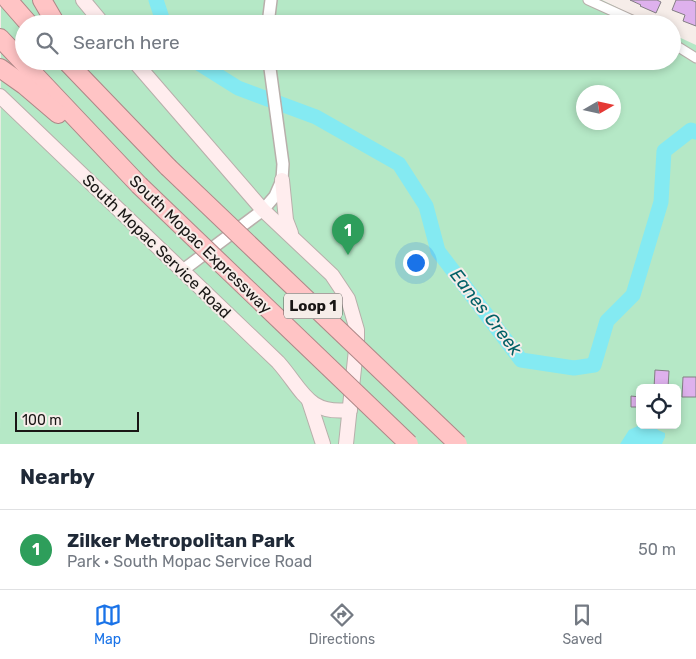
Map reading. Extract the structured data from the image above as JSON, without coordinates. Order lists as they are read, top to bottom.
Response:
{
  "streets": {
    "highway": ["South Mopac Expressway", "Loop 1"],
    "main road": ["South Mopac Service Road"]
  },
  "water": ["Eanes Creek"],
  "scale_bar": "100 m",
  "north": "right",
  "page": {
    "search": "Search here",
    "pins": "1",
    "scale": "100 m",
    "heading": "Nearby",
    "list": [
      {
        "mark": "1",
        "name": "Zilker Metropolitan Park",
        "note": "Park · South Mopac Service Road",
        "value": "50 m"
      }
    ],
    "nav": ["Map", "Directions", "Saved"]
  }
}
